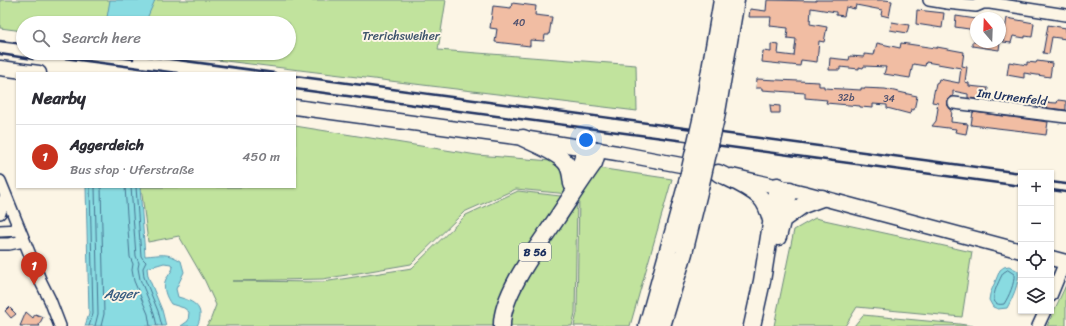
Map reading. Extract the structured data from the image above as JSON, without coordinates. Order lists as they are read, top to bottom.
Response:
{
  "streets": {
    "highway": ["B 56"],
    "street": ["Im Urnenfeld"]
  },
  "water": ["Agger"],
  "parks": ["Trerichsweiher"],
  "house_numbers": ["40", "32b", "34"],
  "north": "top",
  "page": {
    "search": "Search here",
    "heading": "Nearby",
    "list": [
      {
        "mark": "1",
        "name": "Aggerdeich",
        "note": "Bus stop · Uferstraße",
        "value": "450 m"
      }
    ],
    "map_buttons": ["+", "−"],
    "pins": "1"
  }
}
